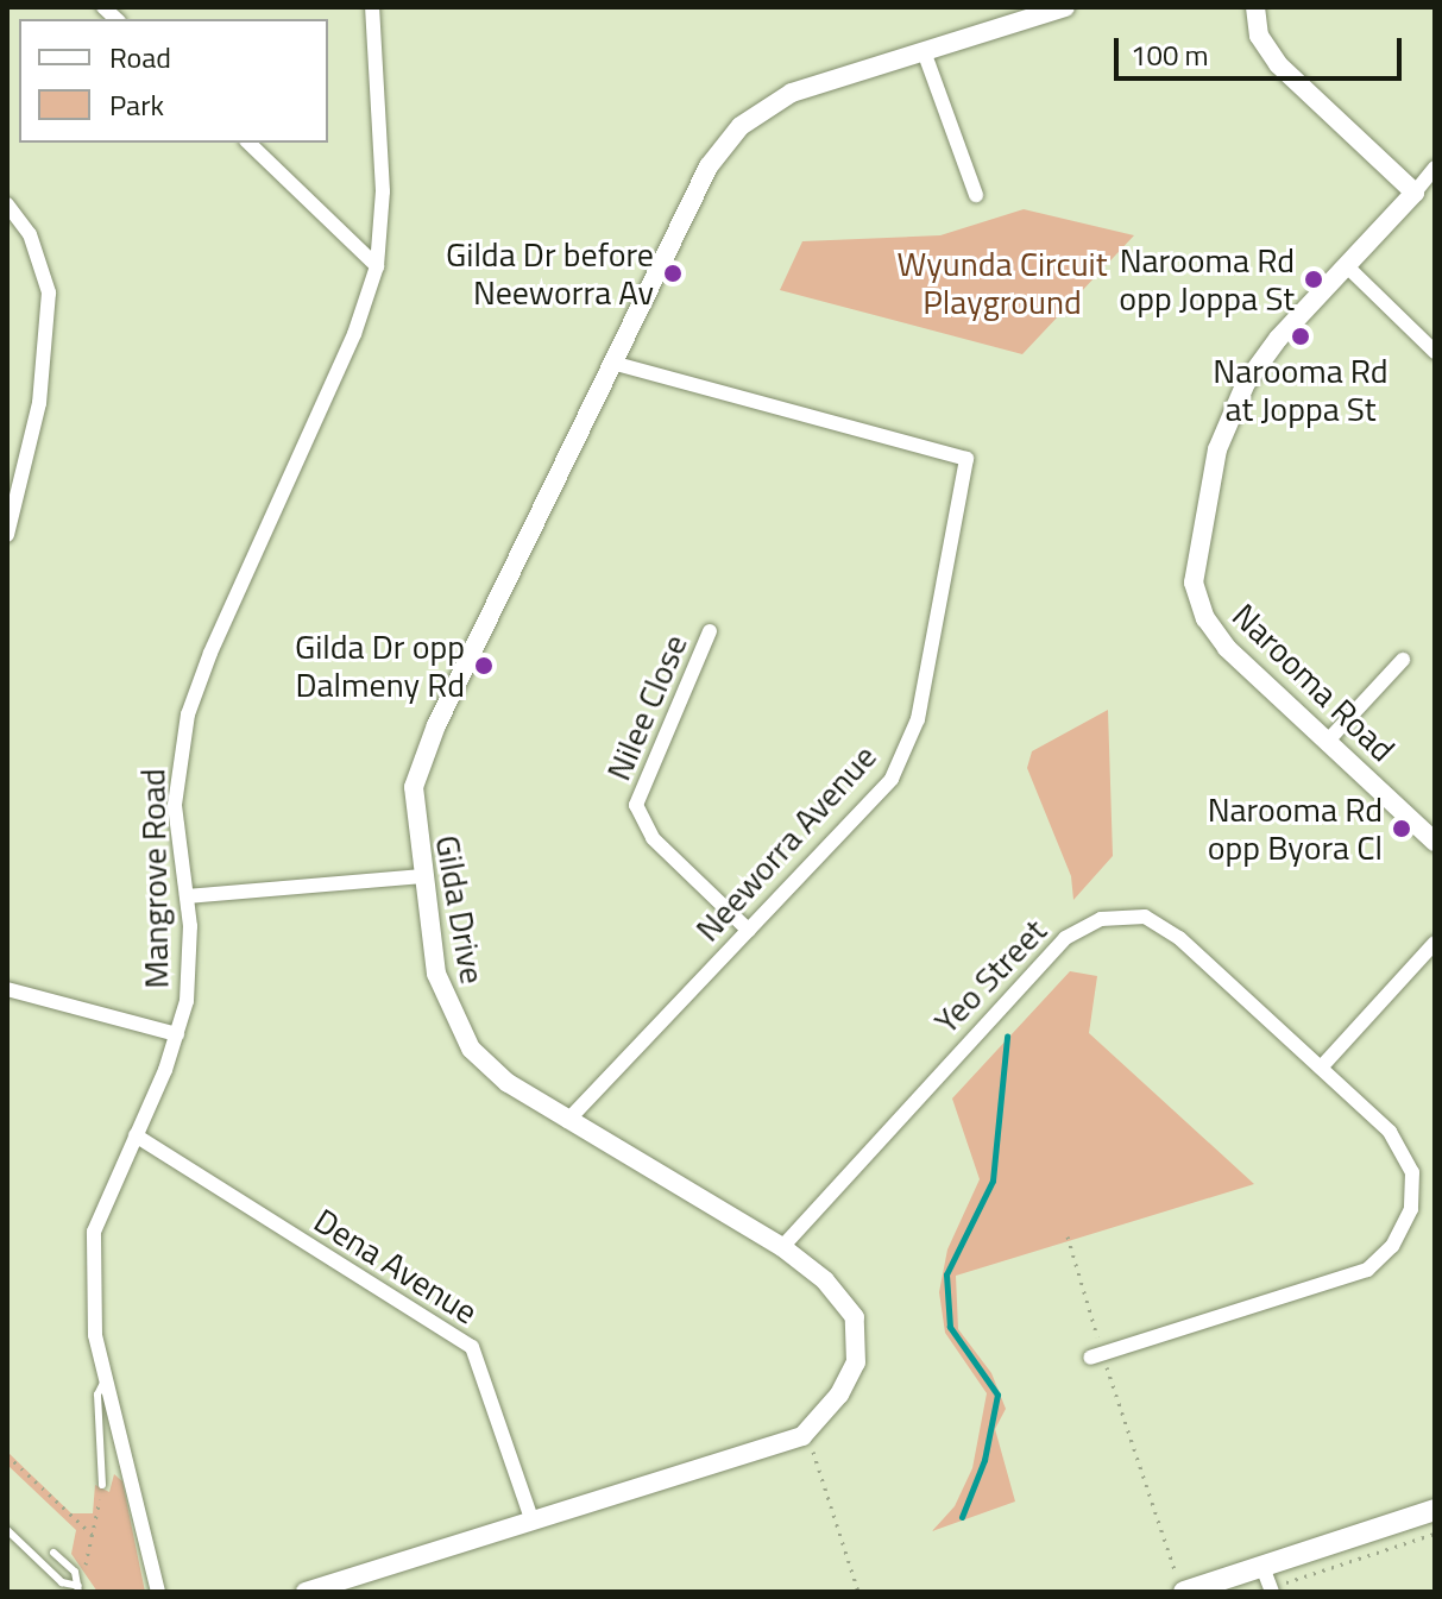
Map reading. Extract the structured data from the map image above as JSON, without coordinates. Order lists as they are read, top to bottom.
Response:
{
  "streets": {
    "street": [
      "Narooma Road",
      "Nilee Close",
      "Neeworra Avenue",
      "Mangrove Road",
      "Gilda Drive",
      "Yeo Street",
      "Dena Avenue"
    ]
  },
  "crossings": [
    ["Nilee Close", "Neeworra Avenue"],
    ["Neeworra Avenue", "Gilda Drive"],
    ["Mangrove Road", "Dena Avenue"],
    ["Gilda Drive", "Yeo Street"]
  ],
  "parks": ["Wyunda Circuit Playground"],
  "places": [
    "Gilda Dr before Neeworra Av",
    "Narooma Rd opp Joppa St",
    "Narooma Rd at Joppa St",
    "Gilda Dr opp Dalmeny Rd",
    "Narooma Rd opp Byora Cl"
  ],
  "legend": ["Road", "Park"],
  "scale_bar": "100 m"
}
